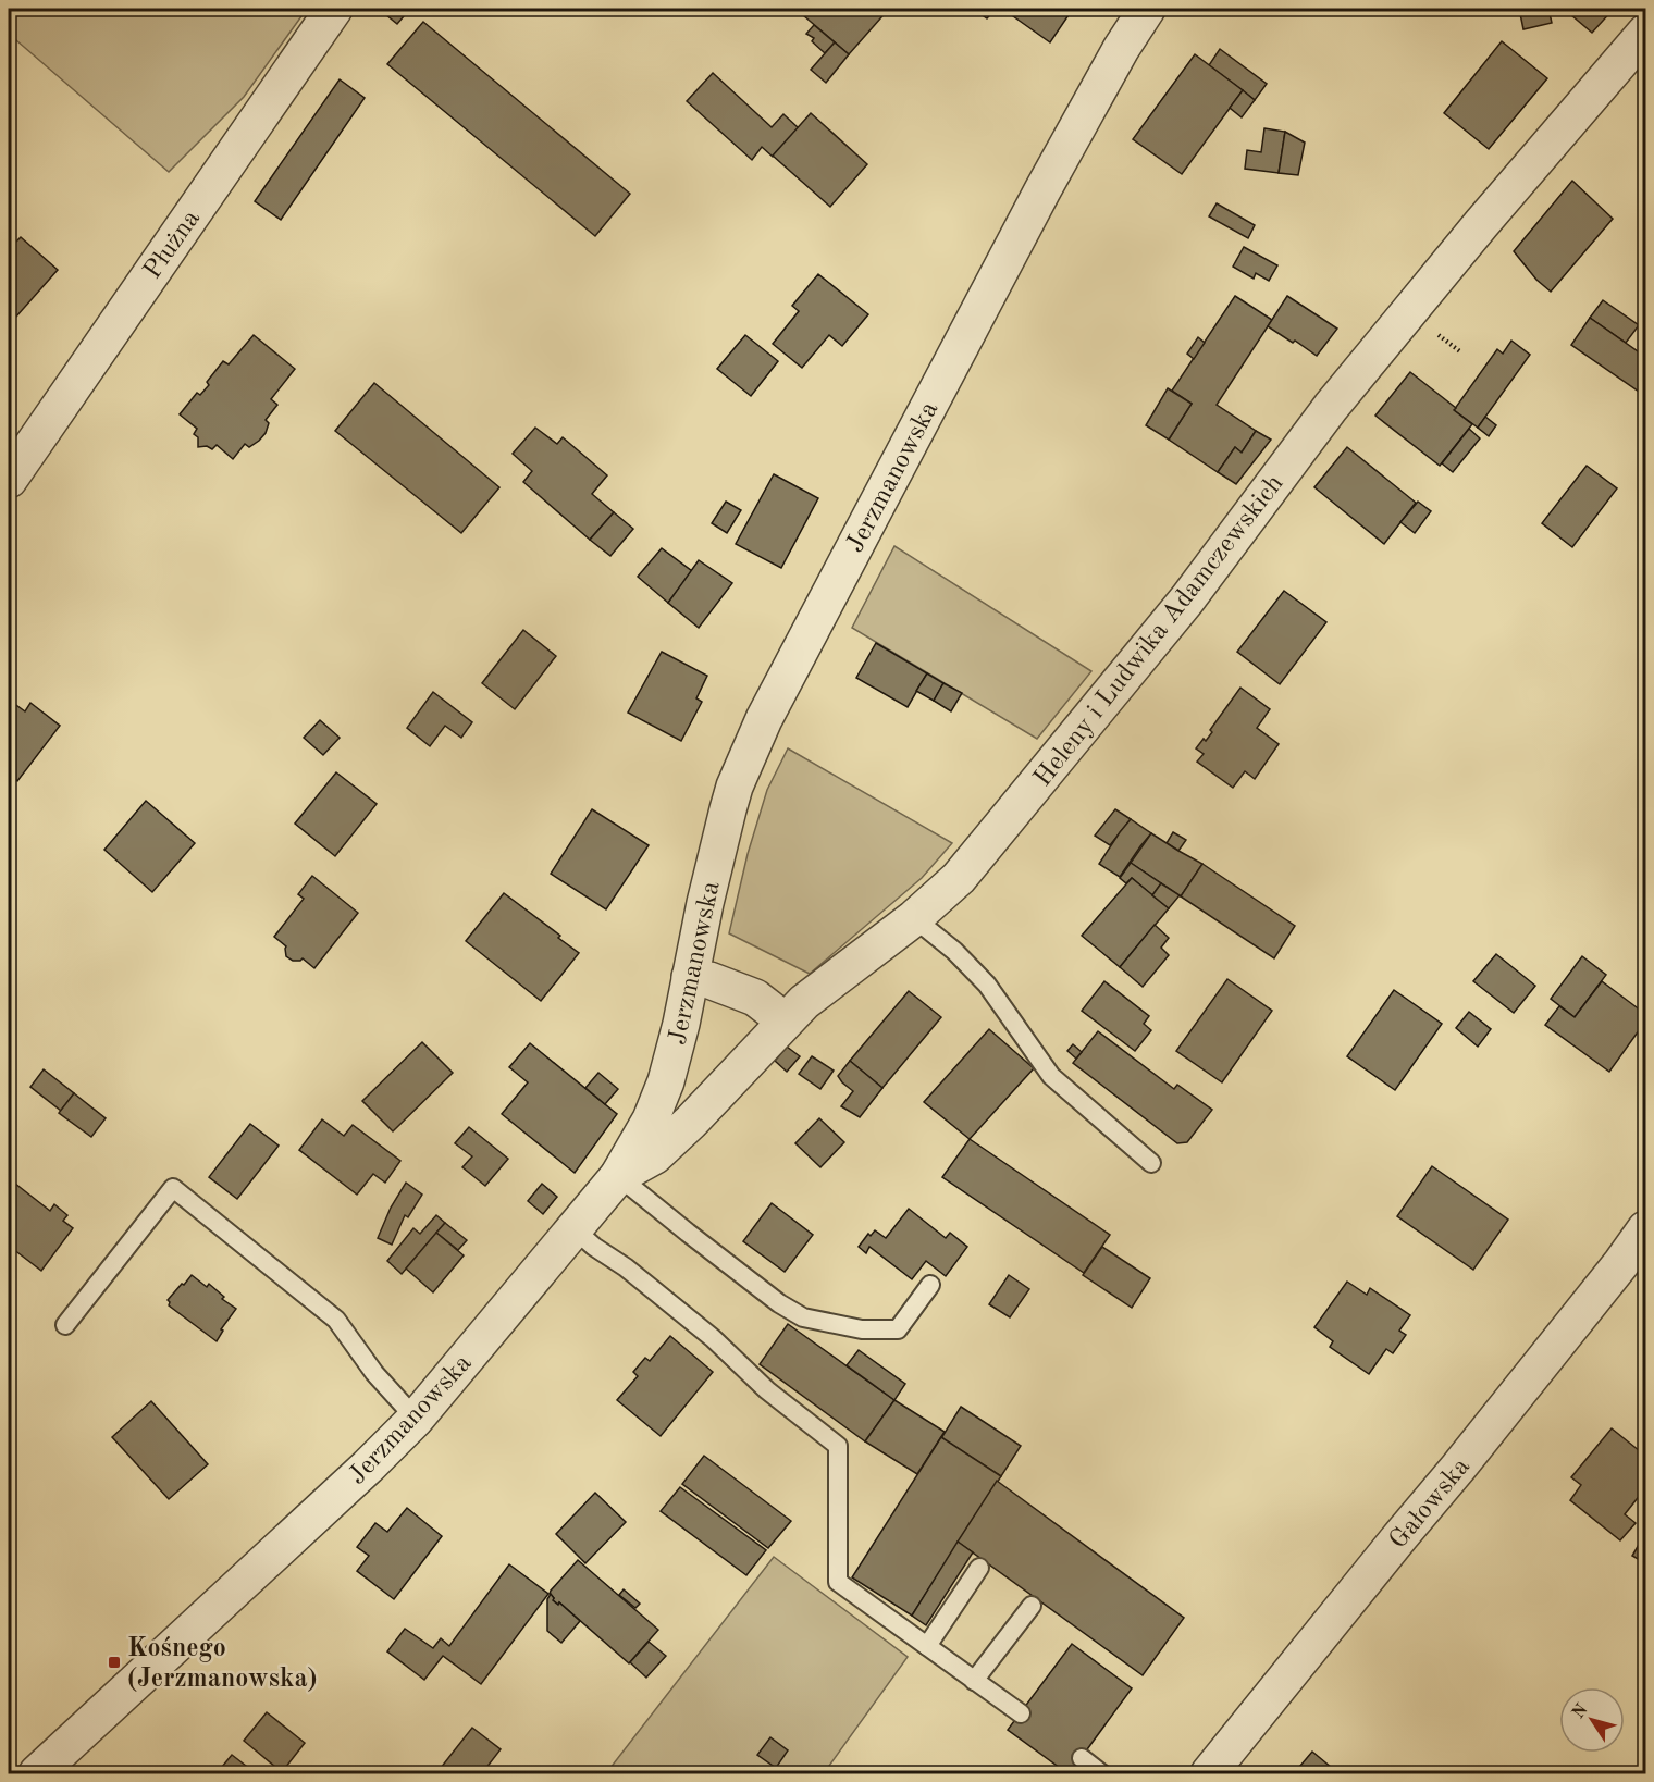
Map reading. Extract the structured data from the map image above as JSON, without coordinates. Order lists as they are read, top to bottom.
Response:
{
  "streets": {
    "street": [
      "Płużna",
      "Jerzmanowska",
      "Heleny i Ludwika Adamczewskich",
      "Gałowska"
    ]
  },
  "crossings": [
    ["Jerzmanowska", "Heleny i Ludwika Adamczewskich"]
  ],
  "places": {
    "transit": ["Kośnego (Jerzmanowska)"]
  },
  "north": "top left"
}
